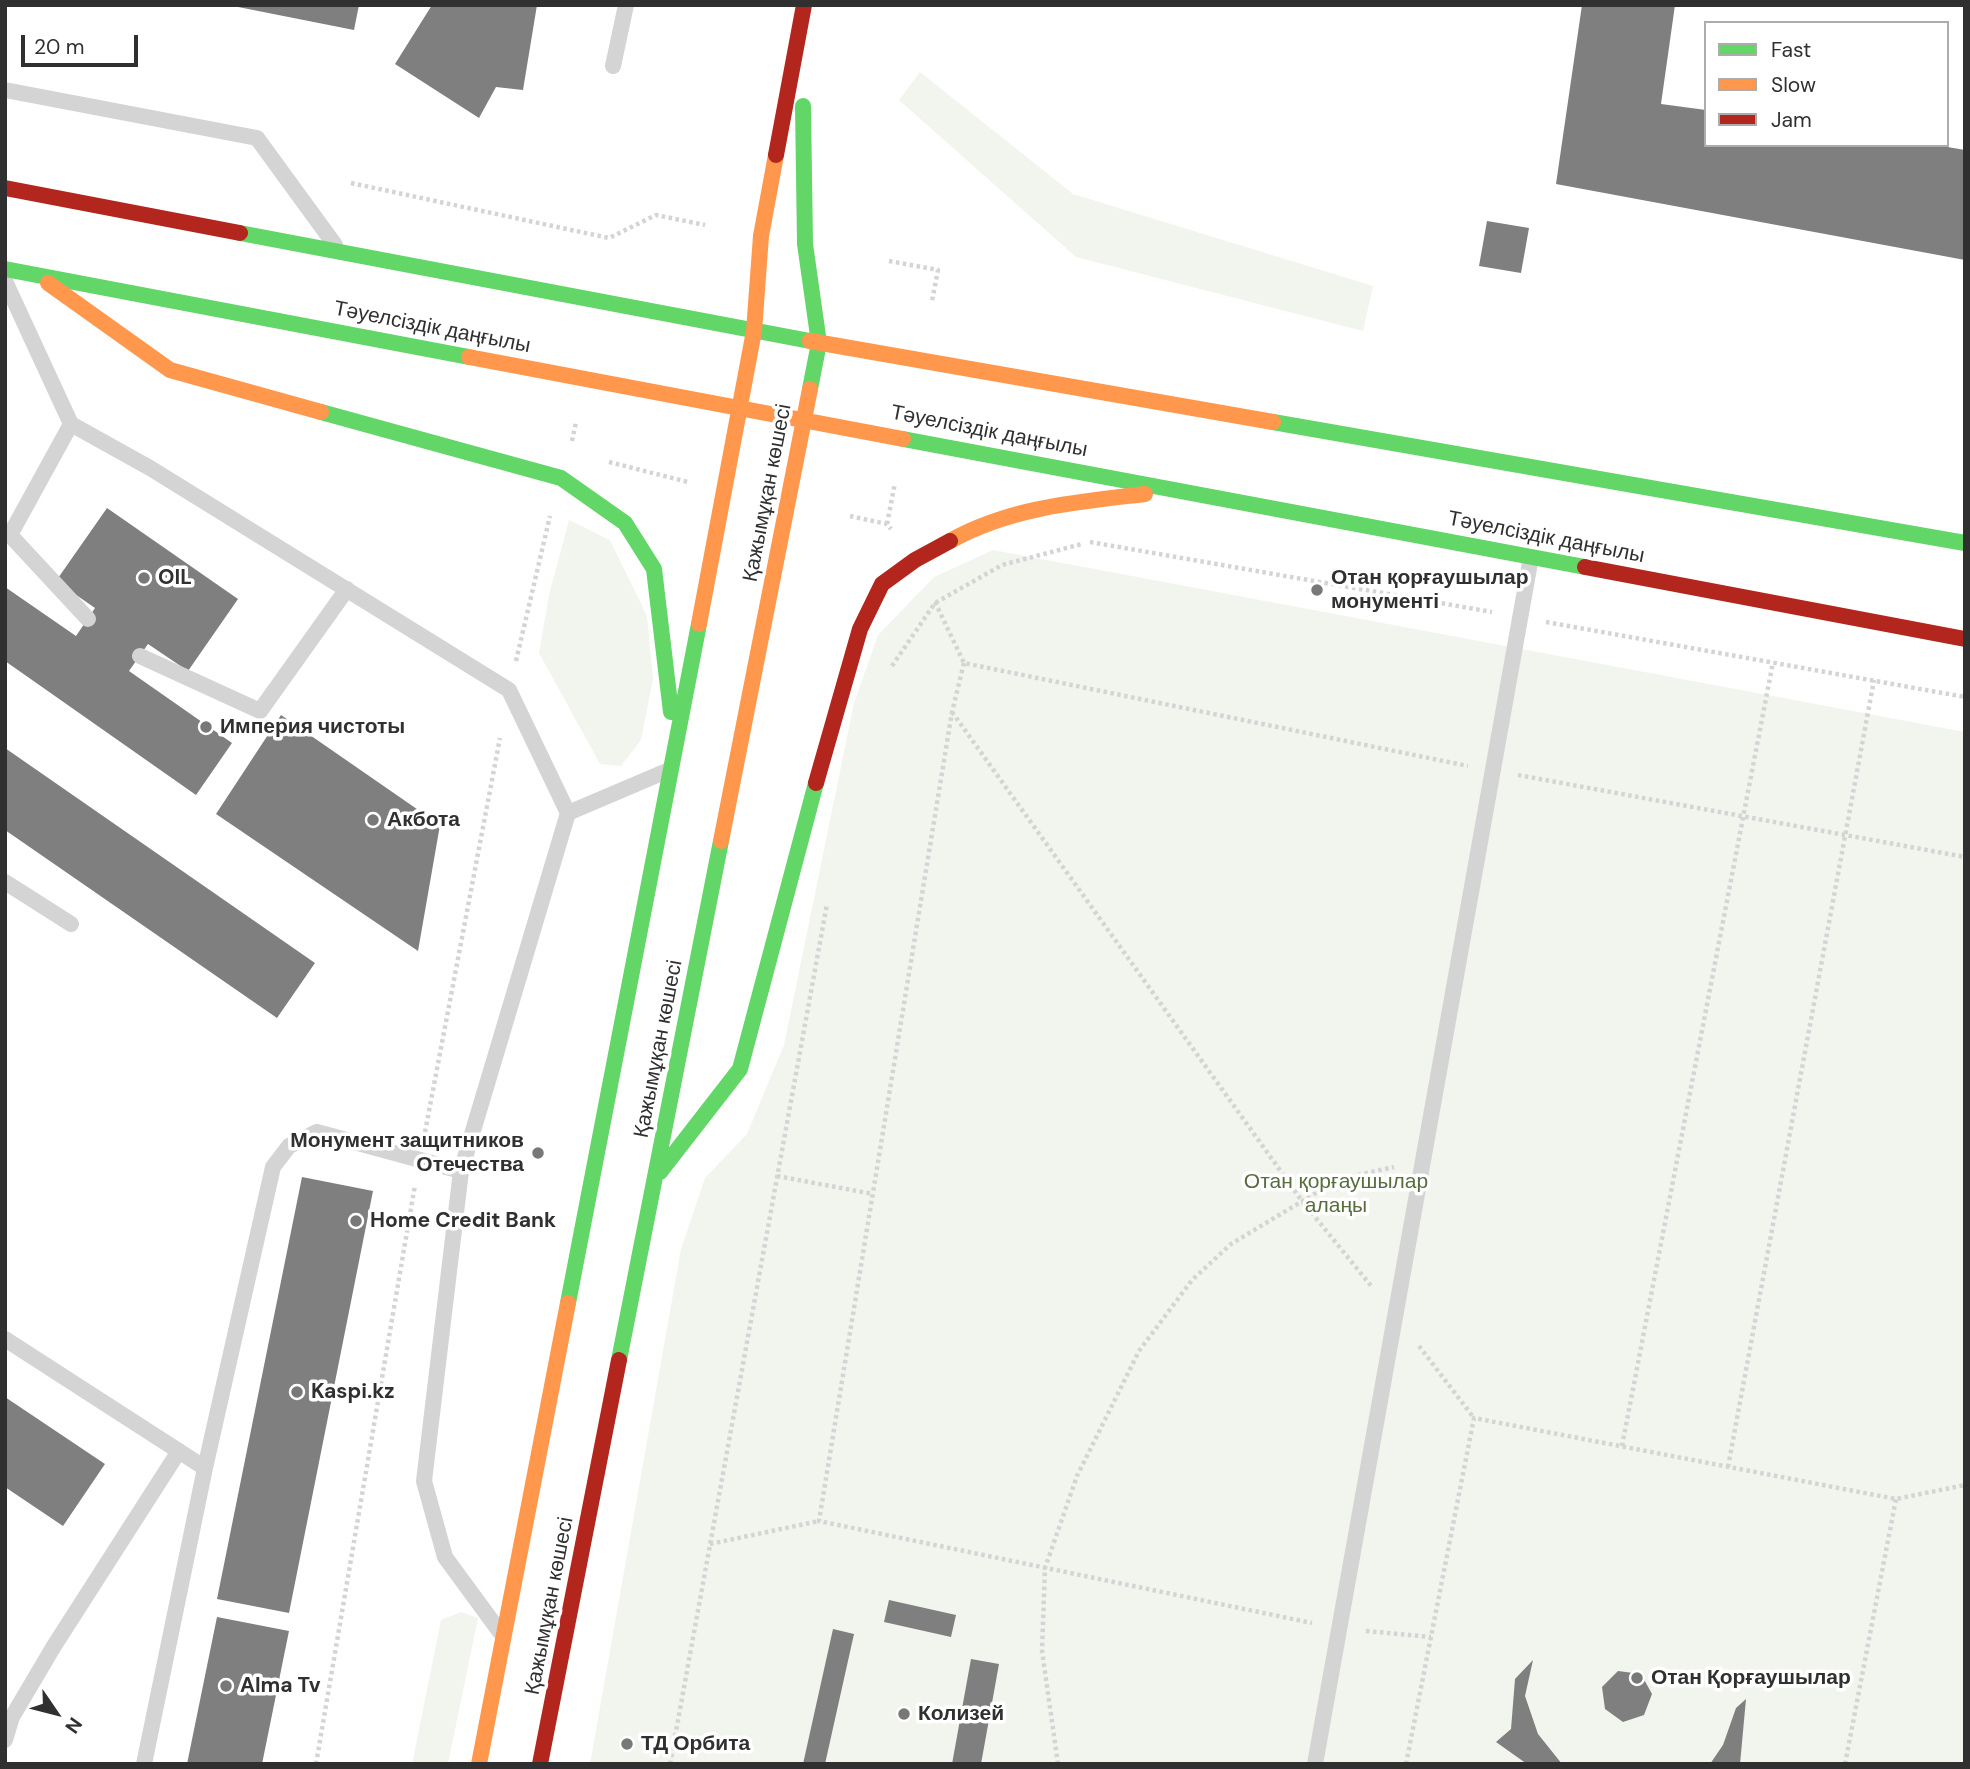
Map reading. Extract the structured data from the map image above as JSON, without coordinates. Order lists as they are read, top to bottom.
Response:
{
  "streets": {
    "main road": ["Тәуелсіздік даңғылы", "Қажымұқан көшесі"]
  },
  "crossings": [
    ["Тәуелсіздік даңғылы", "Қажымұқан көшесі"]
  ],
  "parks": ["Отан қорғаушылар алаңы"],
  "places": [
    "OIL",
    "Отан қорғаушылар монументі",
    "Империя чистоты",
    "Акбота",
    "Монумент защитников Отечества",
    "Home Credit Bank",
    "Kaspi.kz",
    "Отан Қорғаушылар",
    "Alma Tv",
    "Колизей",
    "ТД Орбита"
  ],
  "legend": ["Fast", "Slow", "Jam"],
  "scale_bar": "20 m",
  "north": "bottom right"
}
